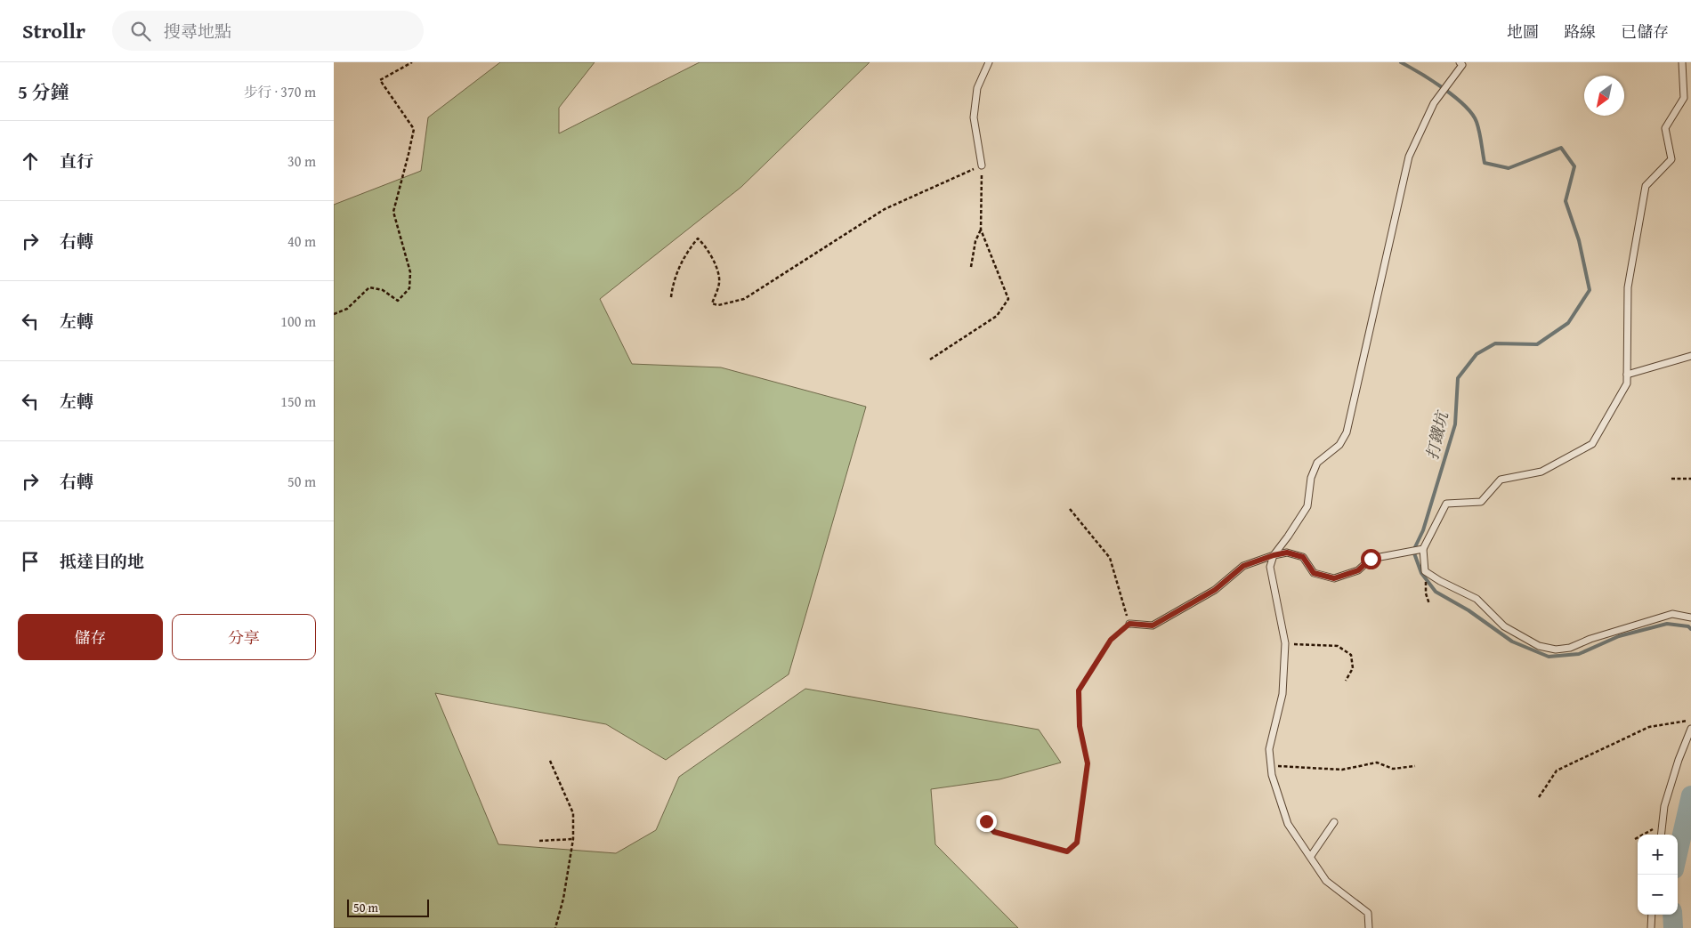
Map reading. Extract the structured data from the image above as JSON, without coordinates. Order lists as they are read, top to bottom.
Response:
{
  "water": ["打鐵坑"],
  "scale_bar": "50 m",
  "north": "bottom left",
  "page": {
    "header": "Strollr",
    "search": "搜尋地點",
    "nav": ["地圖", "路線", "已儲存"],
    "heading": ["5 分鐘", "步行 · 370 m"],
    "list": [
      ["直行", "30 m"],
      ["右轉", "40 m"],
      ["左轉", "100 m"],
      ["左轉", "150 m"],
      ["右轉", "50 m"],
      "抵達目的地"
    ],
    "buttons": ["儲存", "分享"],
    "map_buttons": ["+", "−"],
    "scale": "50 m"
  }
}
